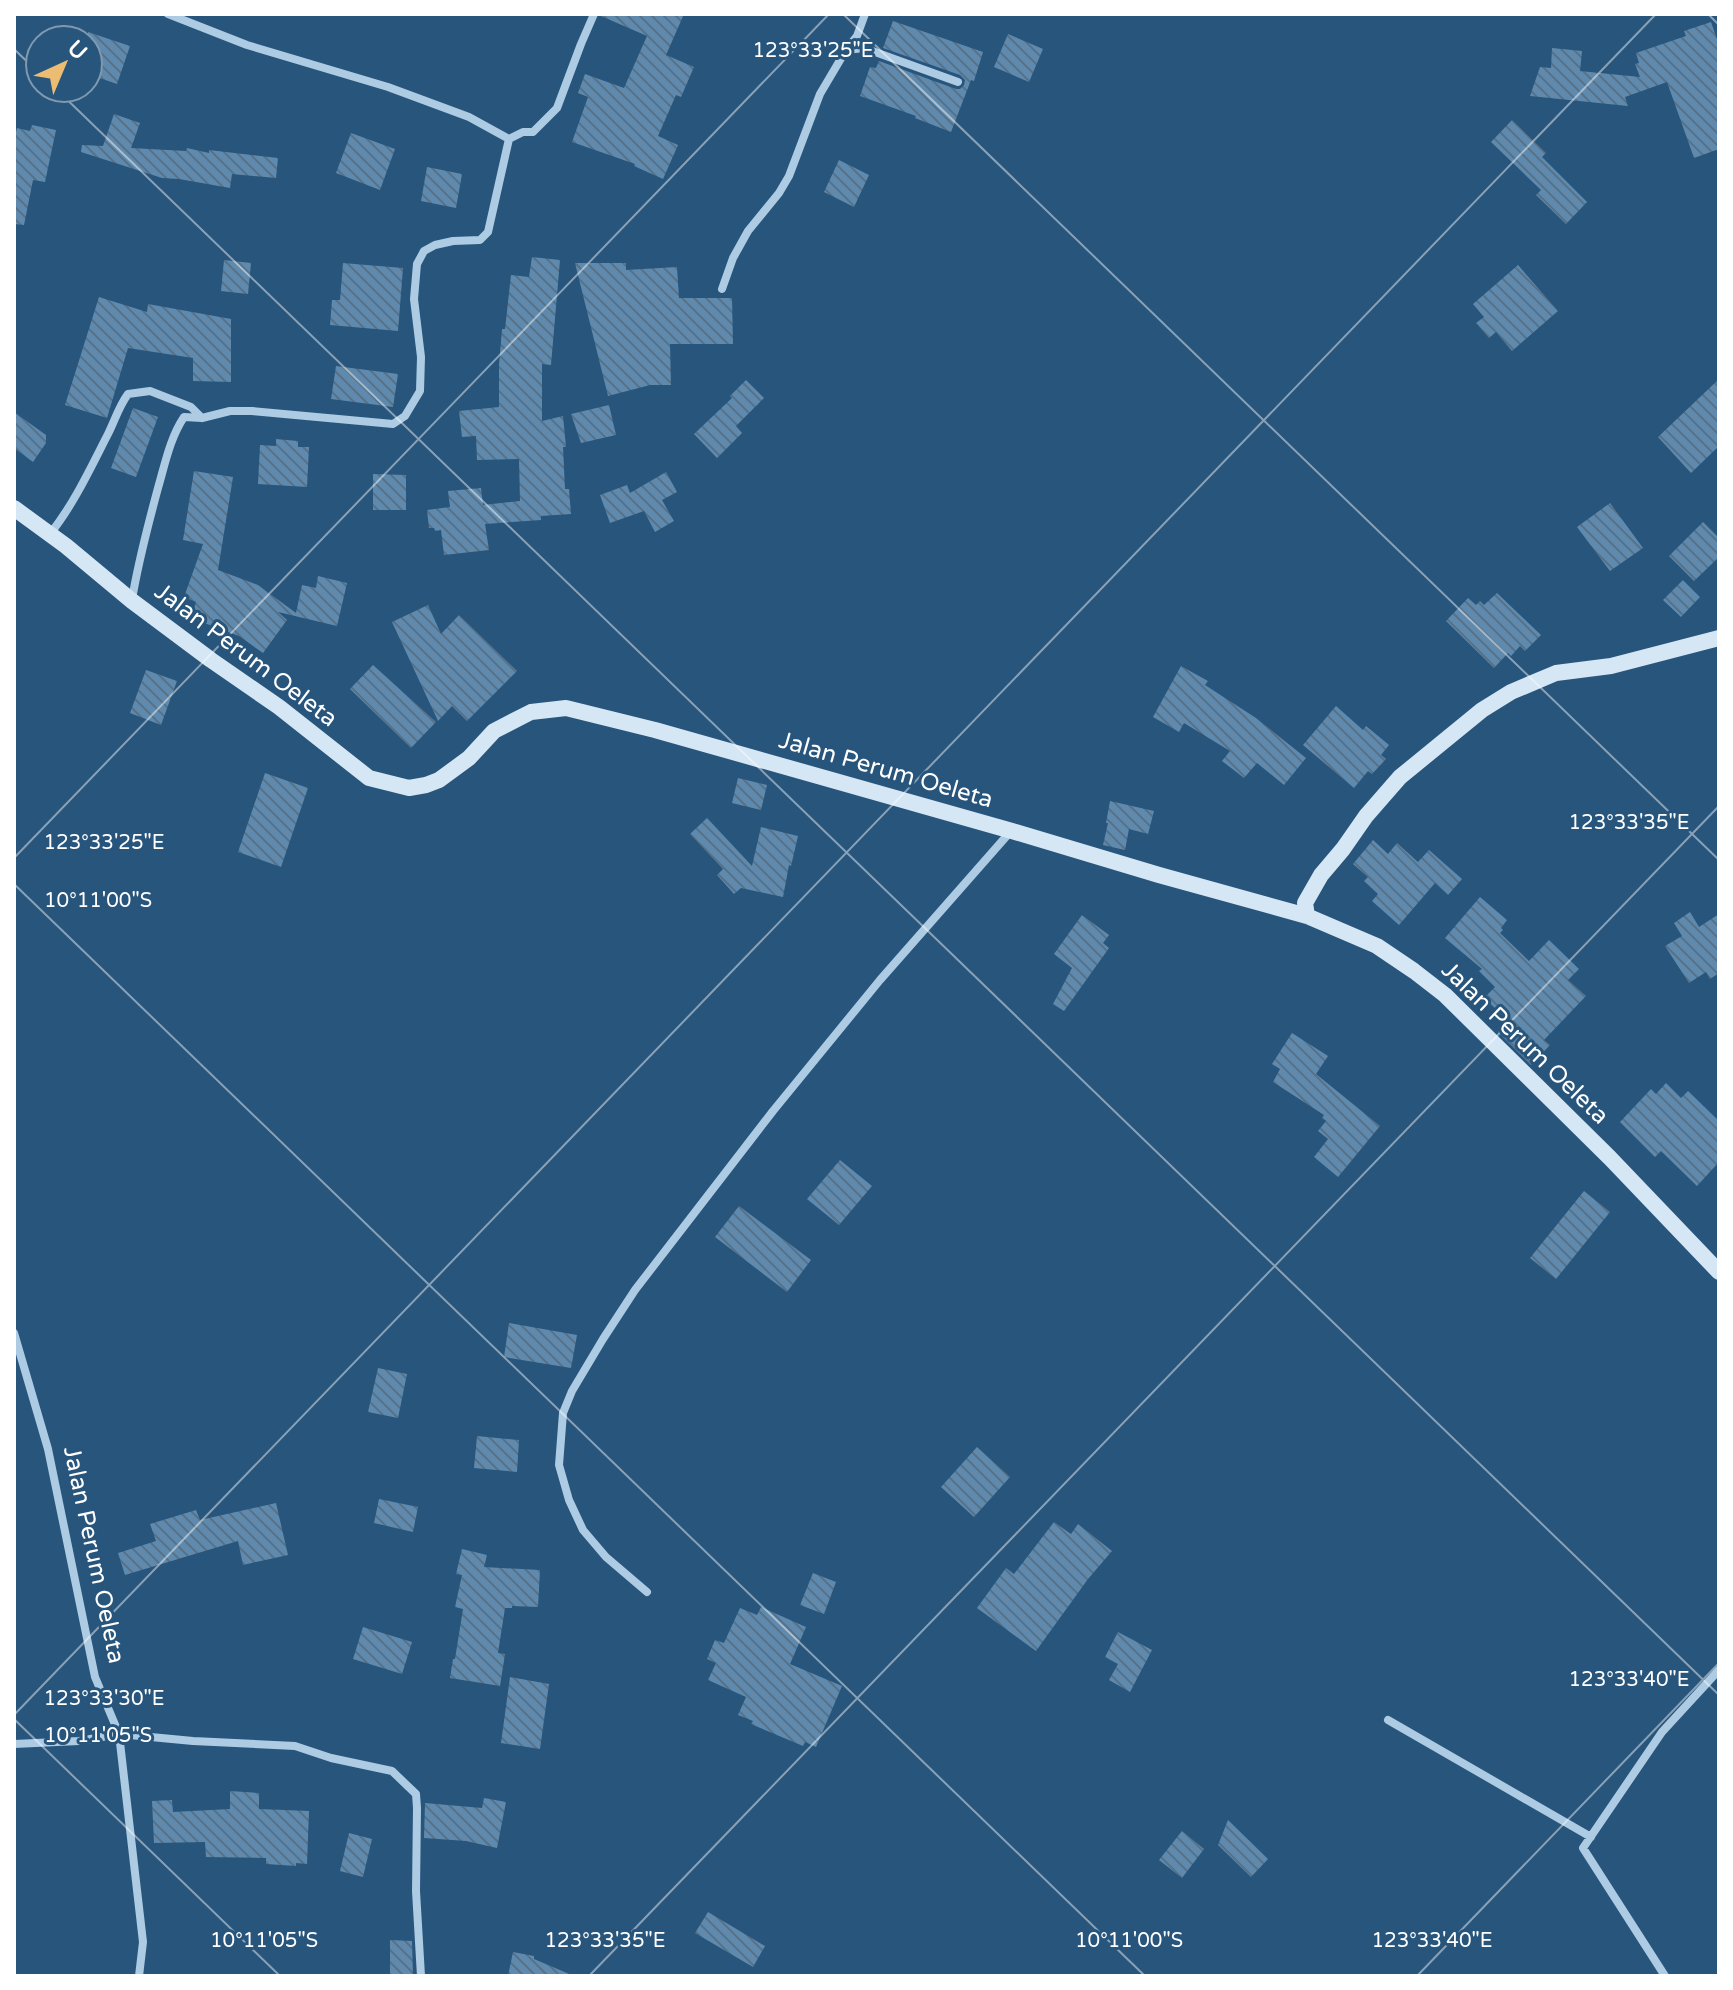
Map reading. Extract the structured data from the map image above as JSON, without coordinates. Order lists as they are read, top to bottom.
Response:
{
  "streets": {
    "street": ["Jalan Perum Oeleta"]
  },
  "north": "top right",
  "coordinates": [
    "123°33'25\"E",
    "123°33'35\"E",
    "10°11'00\"S",
    "123°33'40\"E",
    "123°33'30\"E",
    "10°11'05\"S"
  ]
}
